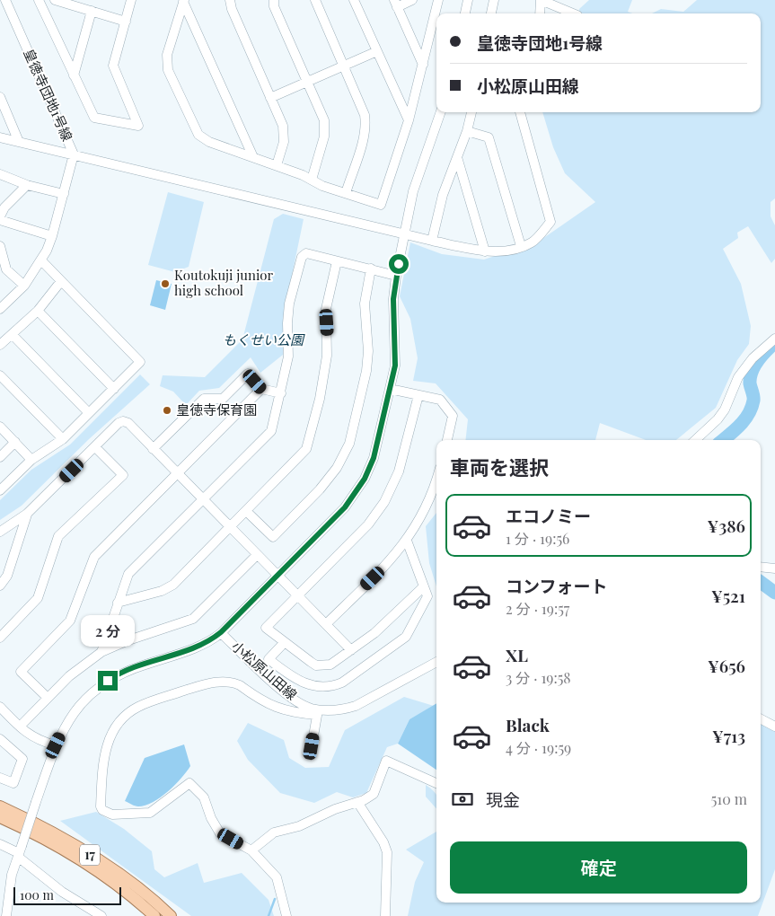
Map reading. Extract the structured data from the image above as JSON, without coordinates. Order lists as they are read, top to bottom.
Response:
{
  "streets": {
    "main road": ["17"],
    "street": ["皇徳寺団地1号線", "小松原山田線"]
  },
  "parks": ["もくせい公園"],
  "places": ["Koutokuji junior high school", "皇徳寺保育園"],
  "scale_bar": "100 m",
  "page": {
    "banner": ["皇徳寺団地1号線", "小松原山田線"],
    "heading": "車両を選択",
    "list": [
      {
        "name": "エコノミー",
        "note": "1 分 · 19:56",
        "value": "¥386"
      },
      {
        "name": "コンフォート",
        "note": "2 分 · 19:57",
        "value": "¥521"
      },
      {
        "name": "XL",
        "note": "3 分 · 19:58",
        "value": "¥656"
      },
      {
        "name": "Black",
        "note": "4 分 · 19:59",
        "value": "¥713"
      }
    ],
    "bubble": "2 分",
    "pay": ["現金", "510 m"],
    "buttons": "確定",
    "scale": "100 m"
  }
}
